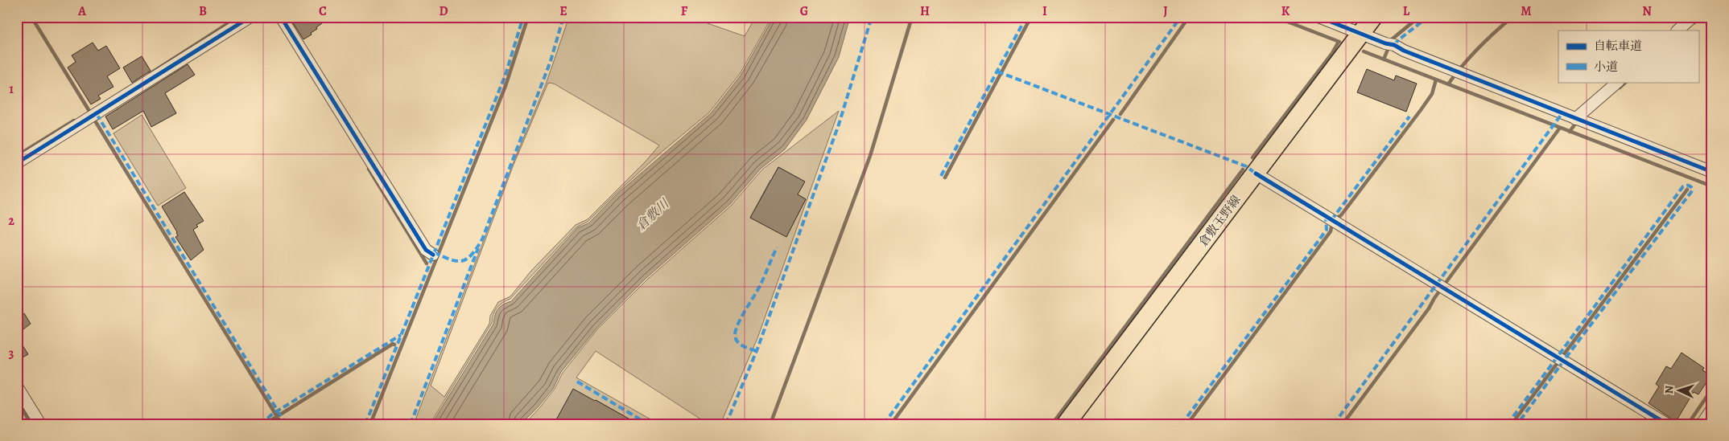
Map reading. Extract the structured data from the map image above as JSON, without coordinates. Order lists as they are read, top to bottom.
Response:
{
  "streets": {
    "main road": ["倉敷玉野線"]
  },
  "water": ["倉敷川"],
  "legend": ["自転車道", "小道"],
  "north": "left",
  "grid": {
    "columns": [
      "A",
      "B",
      "C",
      "D",
      "E",
      "F",
      "G",
      "H",
      "I",
      "J",
      "K",
      "L",
      "M",
      "N"
    ],
    "rows": ["1", "2", "3"]
  }
}
